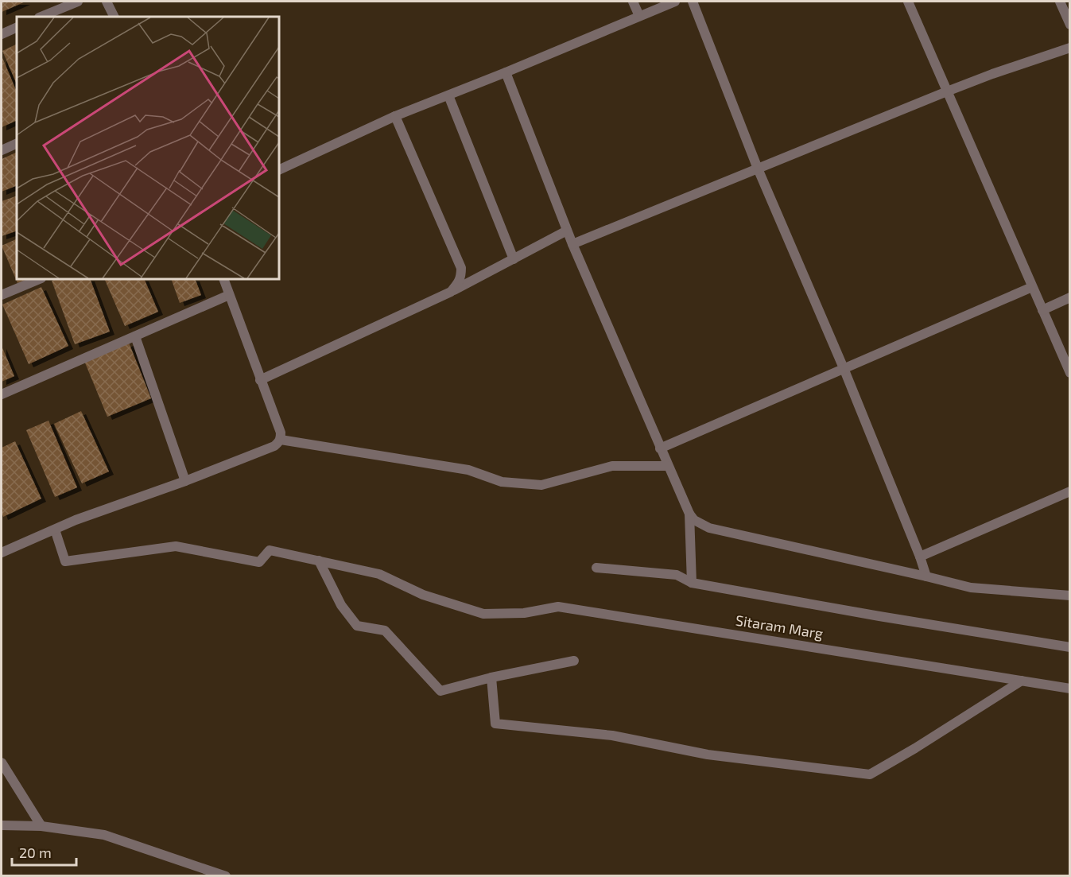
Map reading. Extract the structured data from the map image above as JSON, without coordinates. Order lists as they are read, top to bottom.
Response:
{
  "streets": {
    "street": ["Sitaram Marg"]
  },
  "scale_bar": "20 m"
}
